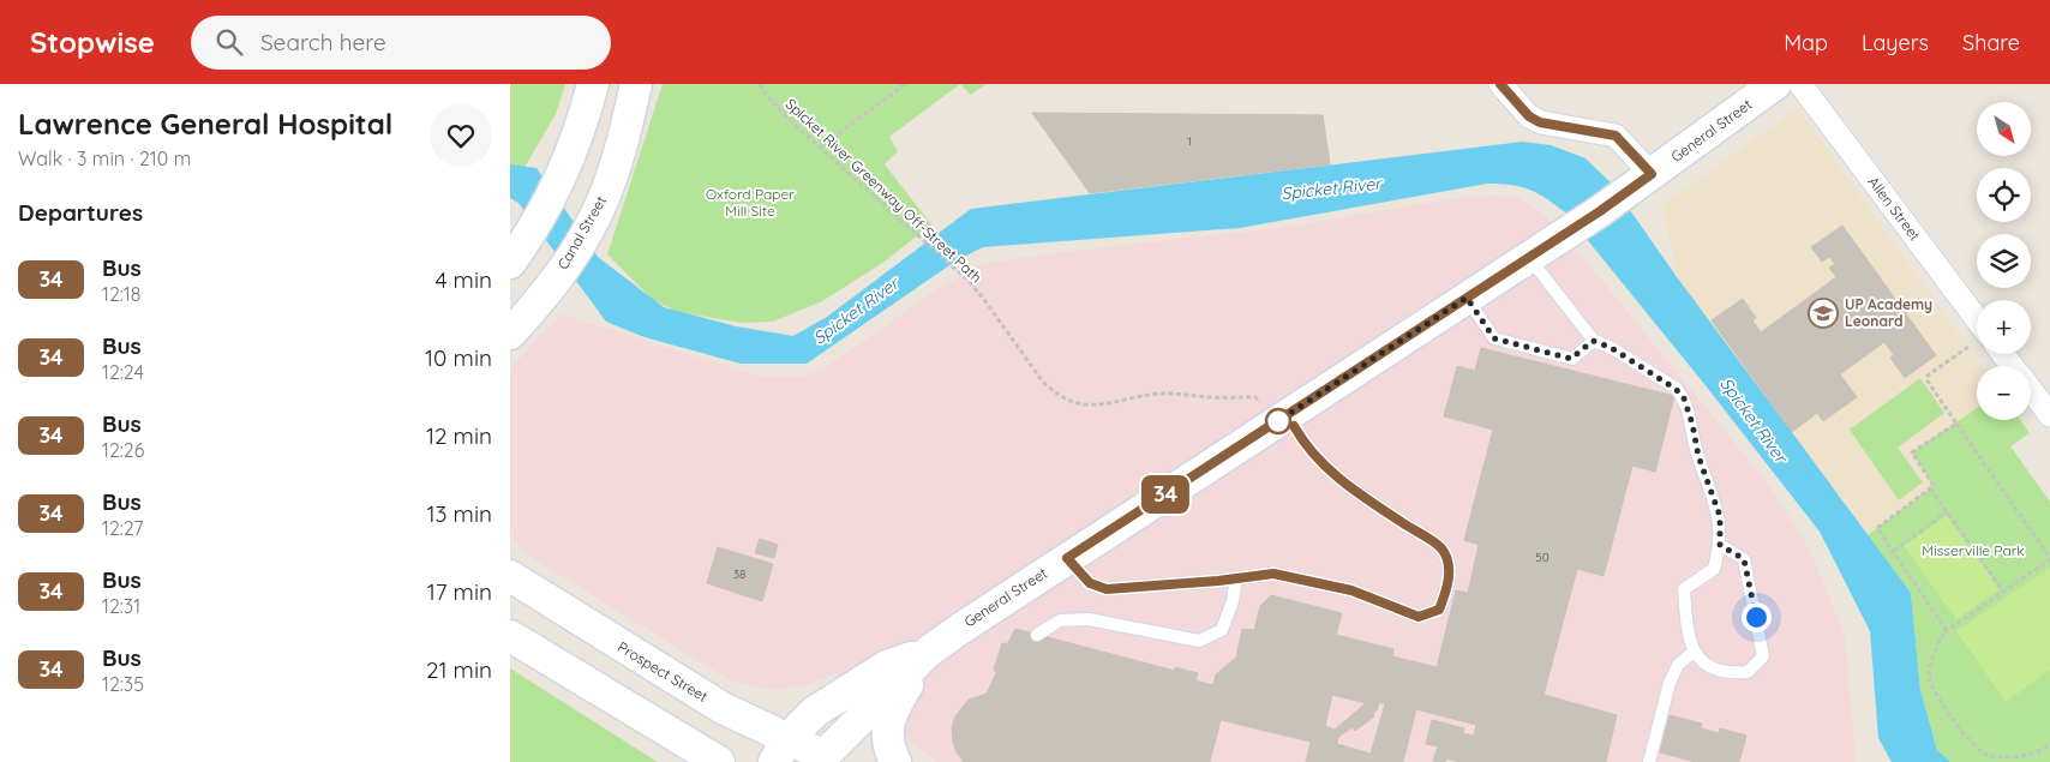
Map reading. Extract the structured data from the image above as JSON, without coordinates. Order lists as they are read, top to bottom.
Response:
{
  "streets": {
    "main road": ["General Street", "Canal Street", "Prospect Street"],
    "street": ["Allen Street"],
    "path": ["Spicket River Greenway Off-Street Path"]
  },
  "crossings": [
    ["General Street", "Spicket River Greenway Off-Street Path"],
    ["General Street", "Prospect Street"]
  ],
  "water": ["Spicket River"],
  "parks": ["Oxford Paper Mill Site", "Misserville Park"],
  "places": {
    "school or university": ["UP Academy Leonard"]
  },
  "lines": ["bus line 34"],
  "house_numbers": ["1", "50", "38"],
  "north": "bottom right",
  "page": {
    "header": "Stopwise",
    "search": "Search here",
    "nav": ["Map", "Layers", "Share"],
    "heading": [
      ["Lawrence General Hospital", "Walk · 3 min · 210 m"],
      "Departures"
    ],
    "on_map": "34",
    "map_buttons": ["+", "−"],
    "list": [
      {
        "mark": "34",
        "name": "Bus",
        "note": "12:18",
        "value": "4 min"
      },
      {
        "mark": "34",
        "name": "Bus",
        "note": "12:24",
        "value": "10 min"
      },
      {
        "mark": "34",
        "name": "Bus",
        "note": "12:26",
        "value": "12 min"
      },
      {
        "mark": "34",
        "name": "Bus",
        "note": "12:27",
        "value": "13 min"
      },
      {
        "mark": "34",
        "name": "Bus",
        "note": "12:31",
        "value": "17 min"
      },
      {
        "mark": "34",
        "name": "Bus",
        "note": "12:35",
        "value": "21 min"
      }
    ]
  }
}
